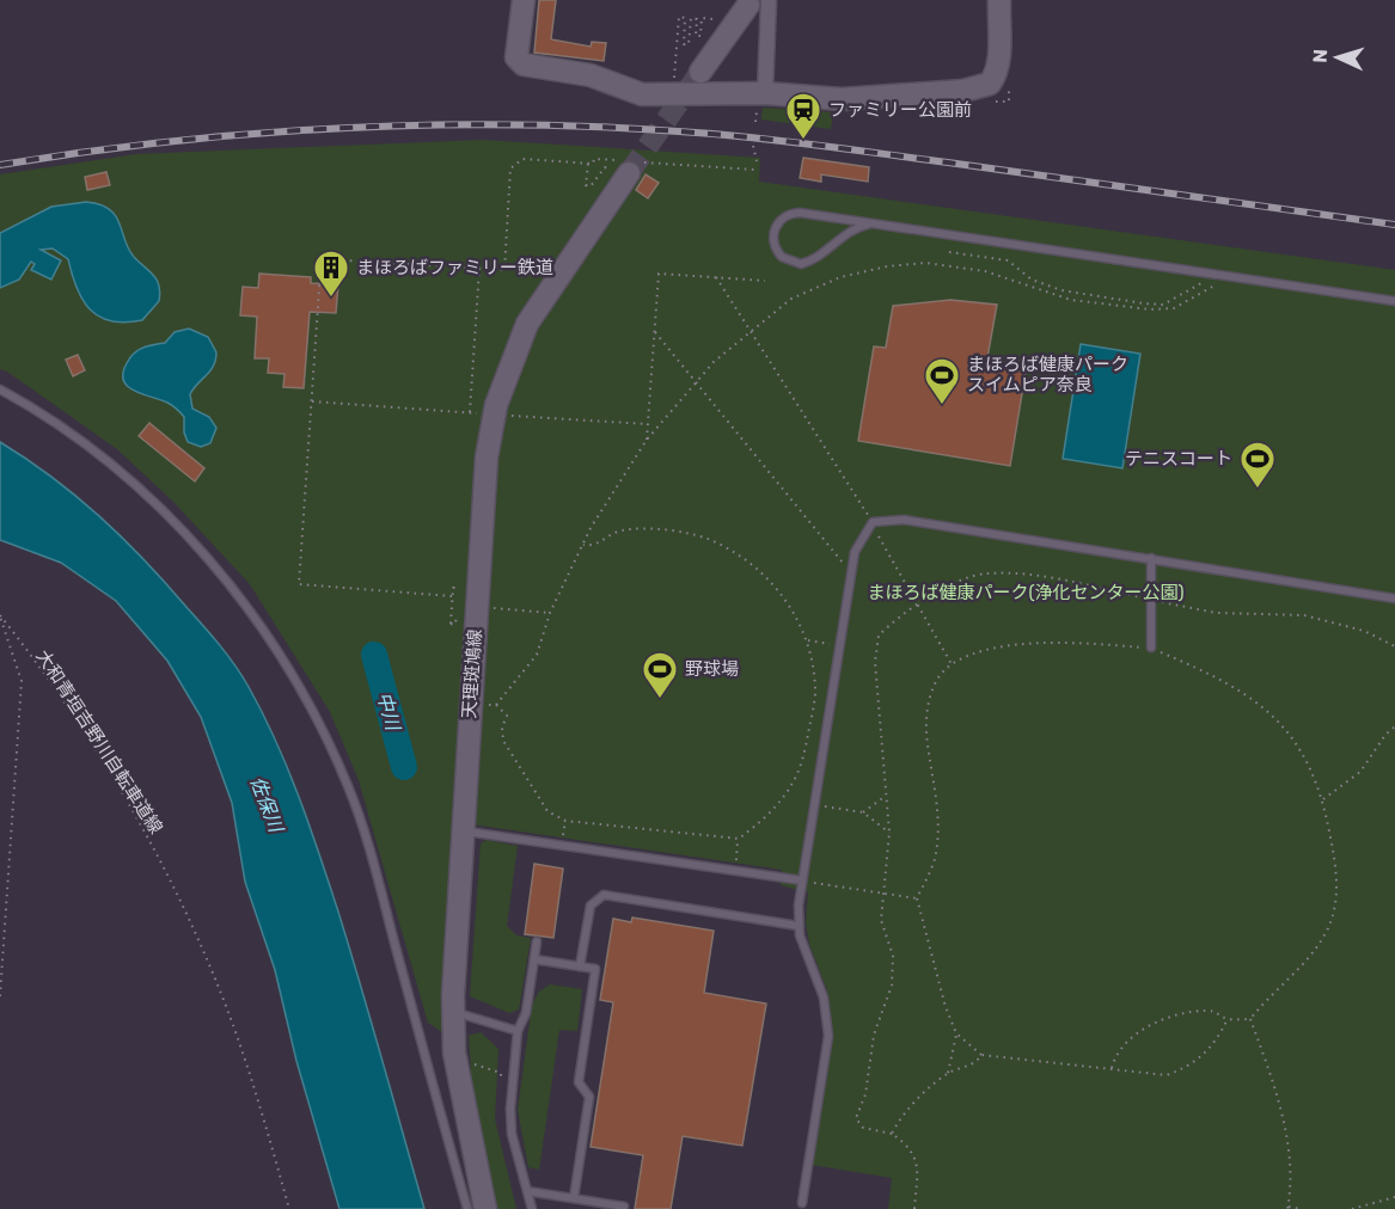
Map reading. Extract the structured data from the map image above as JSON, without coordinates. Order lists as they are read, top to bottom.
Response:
{
  "streets": {
    "main road": ["天理斑鳩線"],
    "path": ["大和青垣吉野川自転車道線"]
  },
  "water": ["中川", "佐保川"],
  "parks": ["まほろば健康パーク(浄化センター公園)"],
  "places": {
    "station": ["ファミリー公園前"],
    "building": ["まほろばファミリー鉄道"],
    "sports": ["まほろば健康パーク スイムピア奈良", "テニスコート", "野球場"]
  },
  "north": "left"
}
